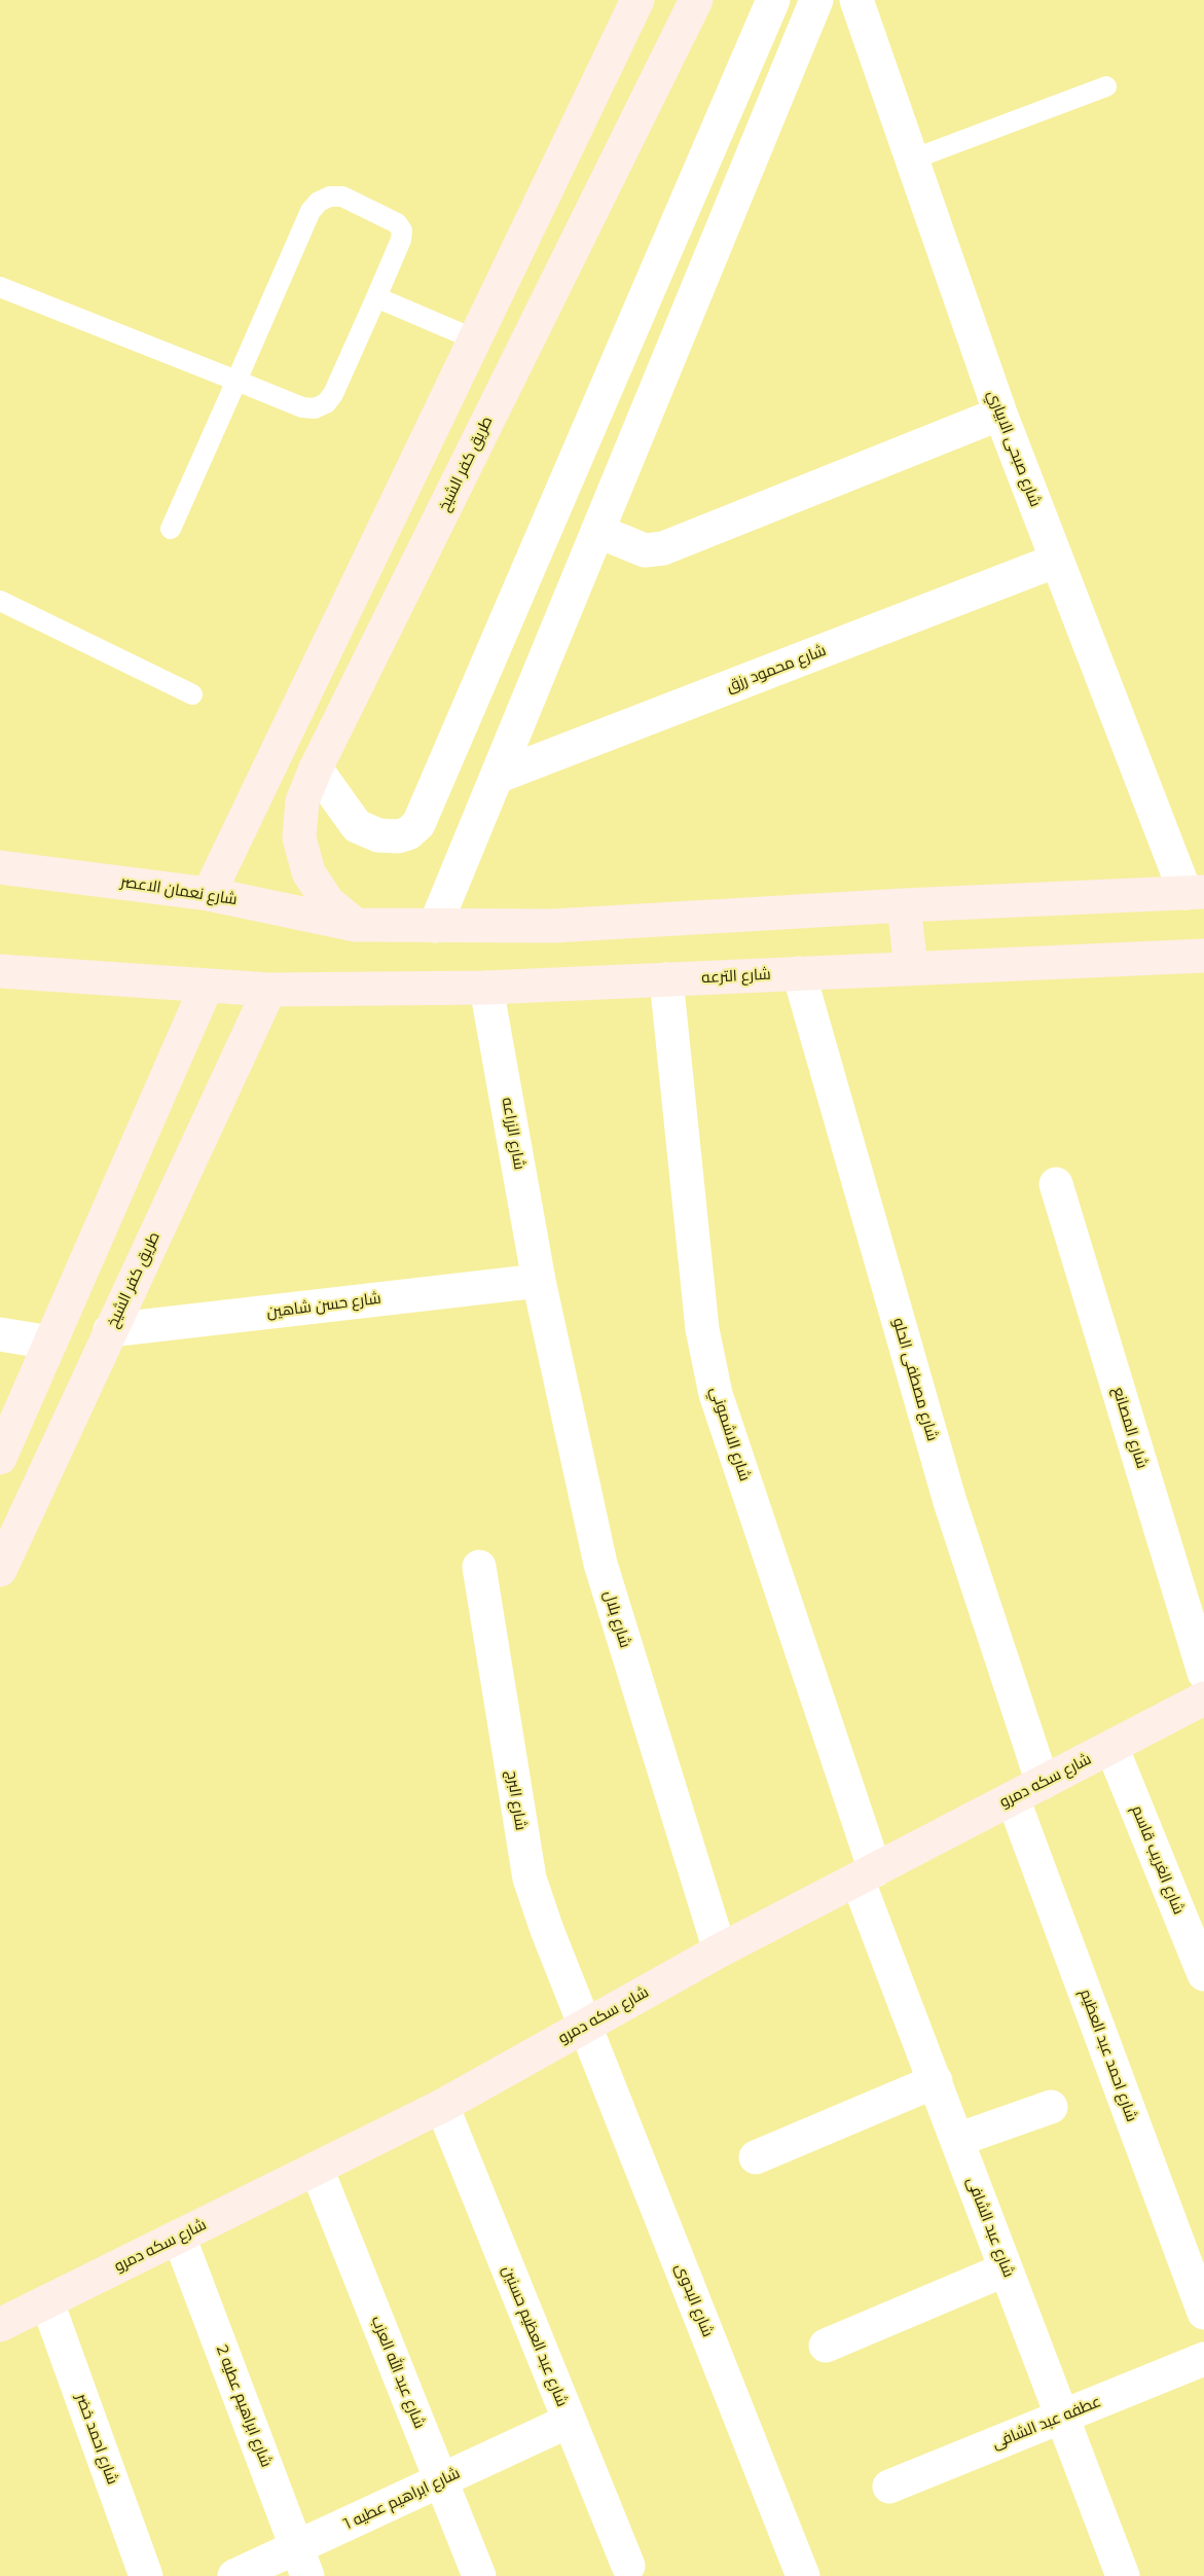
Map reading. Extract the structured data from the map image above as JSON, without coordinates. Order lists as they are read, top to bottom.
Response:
{
  "streets": {
    "main road": [
      "طريق كفر الشيخ",
      "شارع نعمان الاعصر",
      "شارع الترعه",
      "شارع سكه دمرو"
    ],
    "street": [
      "شارع صبحى الابياري",
      "شارع محمود رزق",
      "شارع الزراعه",
      "شارع حسن شاهين",
      "شارع مصطفى الحلو",
      "شارع المصانع",
      "شارع الاشموني",
      "شارع بلال",
      "شارع البرج",
      "شارع الغريب قاسم",
      "شارع احمد عبد العظيم",
      "شارع عبد الشافى",
      "شارع البدوى",
      "شارع عبد العظيم حسنين",
      "شارع عبد الله العزب",
      "شارع ابراهيم عطيه 2",
      "عطفه عبد الشافى",
      "شارع احمد خضر",
      "شارع ابراهيم عطيه 1"
    ]
  },
  "crossings": [
    ["شارع صبحى الابياري", "شارع محمود رزق"],
    ["طريق كفر الشيخ", "شارع نعمان الاعصر"],
    ["طريق كفر الشيخ", "شارع الترعه"],
    ["طريق كفر الشيخ", "شارع حسن شاهين"],
    ["شارع الترعه", "شارع الزراعه"],
    ["شارع الترعه", "شارع مصطفى الحلو"],
    ["شارع الترعه", "شارع الاشموني"],
    ["شارع الزراعه", "شارع حسن شاهين"],
    ["شارع الزراعه", "شارع بلال"],
    ["شارع حسن شاهين", "شارع بلال"],
    ["شارع مصطفى الحلو", "شارع سكه دمرو"],
    ["شارع الاشموني", "شارع سكه دمرو"],
    ["شارع الاشموني", "شارع عبد الشافى"],
    ["شارع بلال", "شارع سكه دمرو"],
    ["شارع سكه دمرو", "شارع البرج"],
    ["شارع سكه دمرو", "شارع الغريب قاسم"],
    ["شارع سكه دمرو", "شارع احمد عبد العظيم"],
    ["شارع سكه دمرو", "شارع عبد الشافى"],
    ["شارع سكه دمرو", "شارع البدوى"],
    ["شارع سكه دمرو", "شارع عبد العظيم حسنين"],
    ["شارع سكه دمرو", "شارع عبد الله العزب"],
    ["شارع سكه دمرو", "شارع ابراهيم عطيه 2"],
    ["شارع سكه دمرو", "شارع احمد خضر"],
    ["شارع البرج", "شارع البدوى"],
    ["شارع عبد الشافى", "عطفه عبد الشافى"],
    ["شارع عبد العظيم حسنين", "شارع ابراهيم عطيه 1"],
    ["شارع عبد الله العزب", "شارع ابراهيم عطيه 1"],
    ["شارع ابراهيم عطيه 2", "شارع ابراهيم عطيه 1"]
  ]
}
